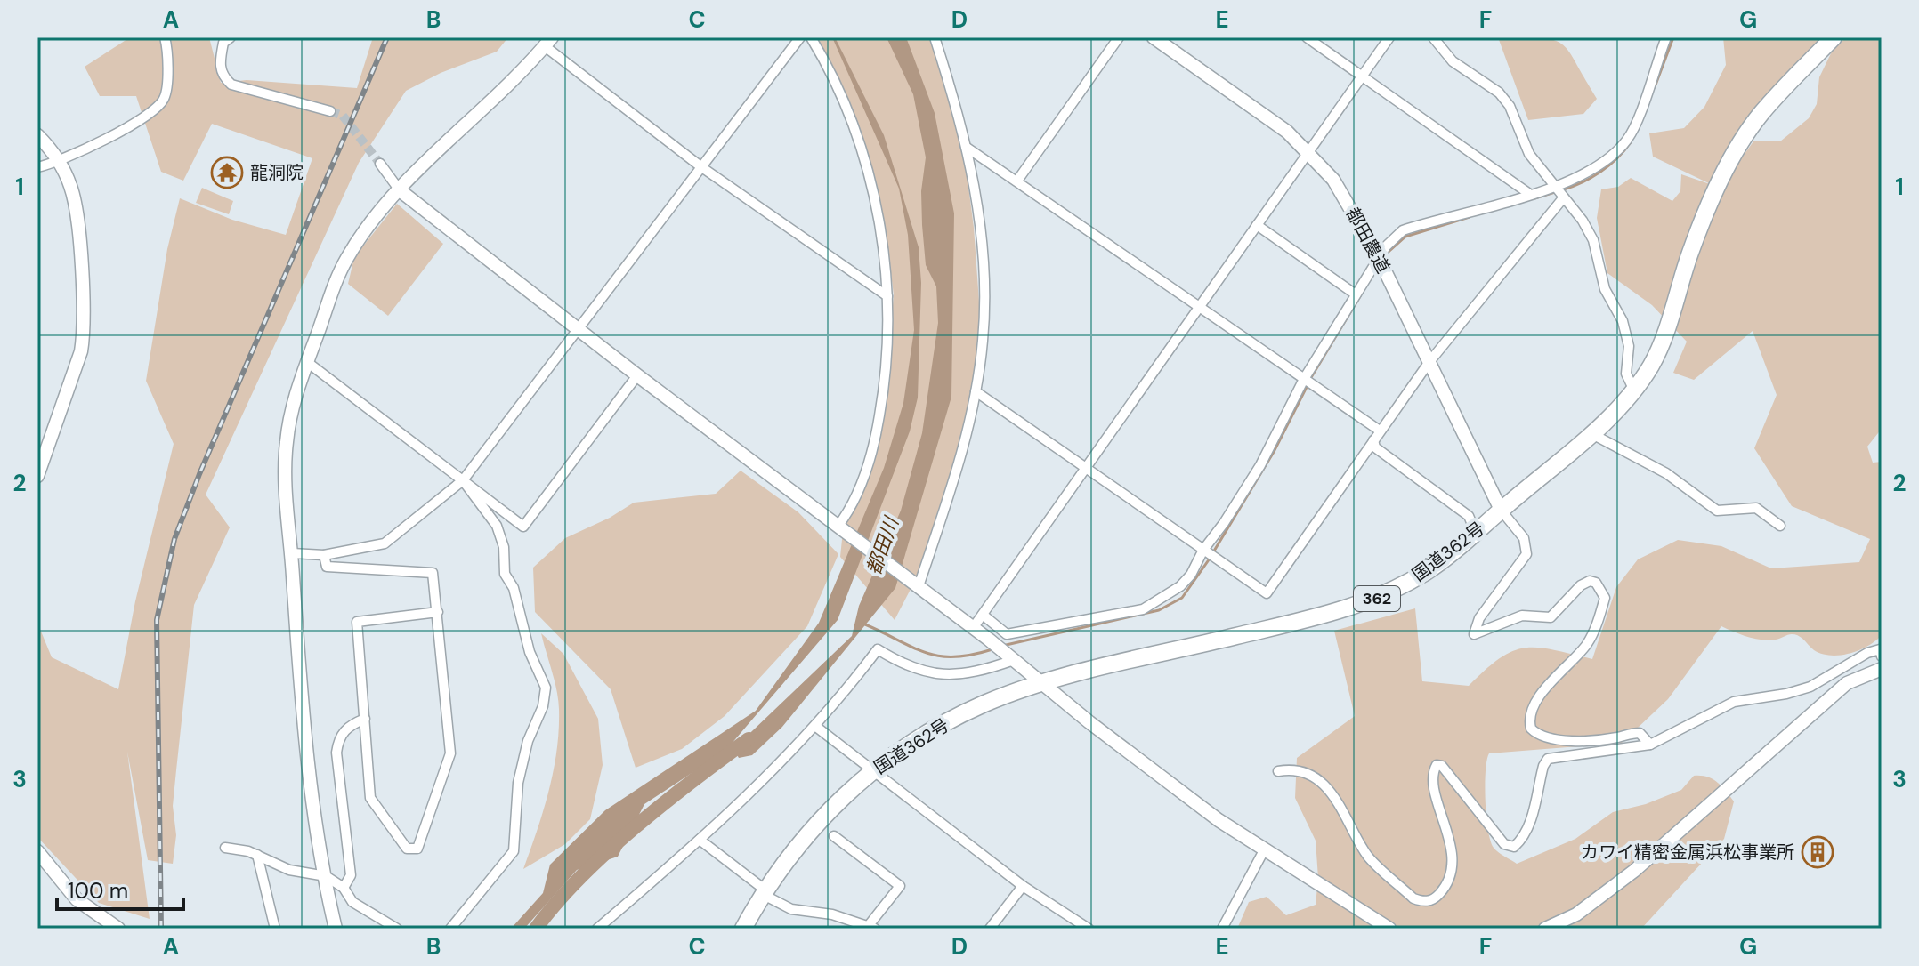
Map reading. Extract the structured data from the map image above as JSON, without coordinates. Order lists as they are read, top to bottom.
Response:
{
  "streets": {
    "highway": ["国道362号", "362"],
    "street": ["都田農道"]
  },
  "crossings": [
    ["都田農道", "国道362号"]
  ],
  "water": ["都田川"],
  "places": {
    "temple": ["龍洞院"],
    "building": ["カワイ精密金属浜松事業所"]
  },
  "scale_bar": "100 m",
  "grid": {
    "columns": [
      "A",
      "B",
      "C",
      "D",
      "E",
      "F",
      "G"
    ],
    "rows": ["1", "2", "3"]
  }
}
